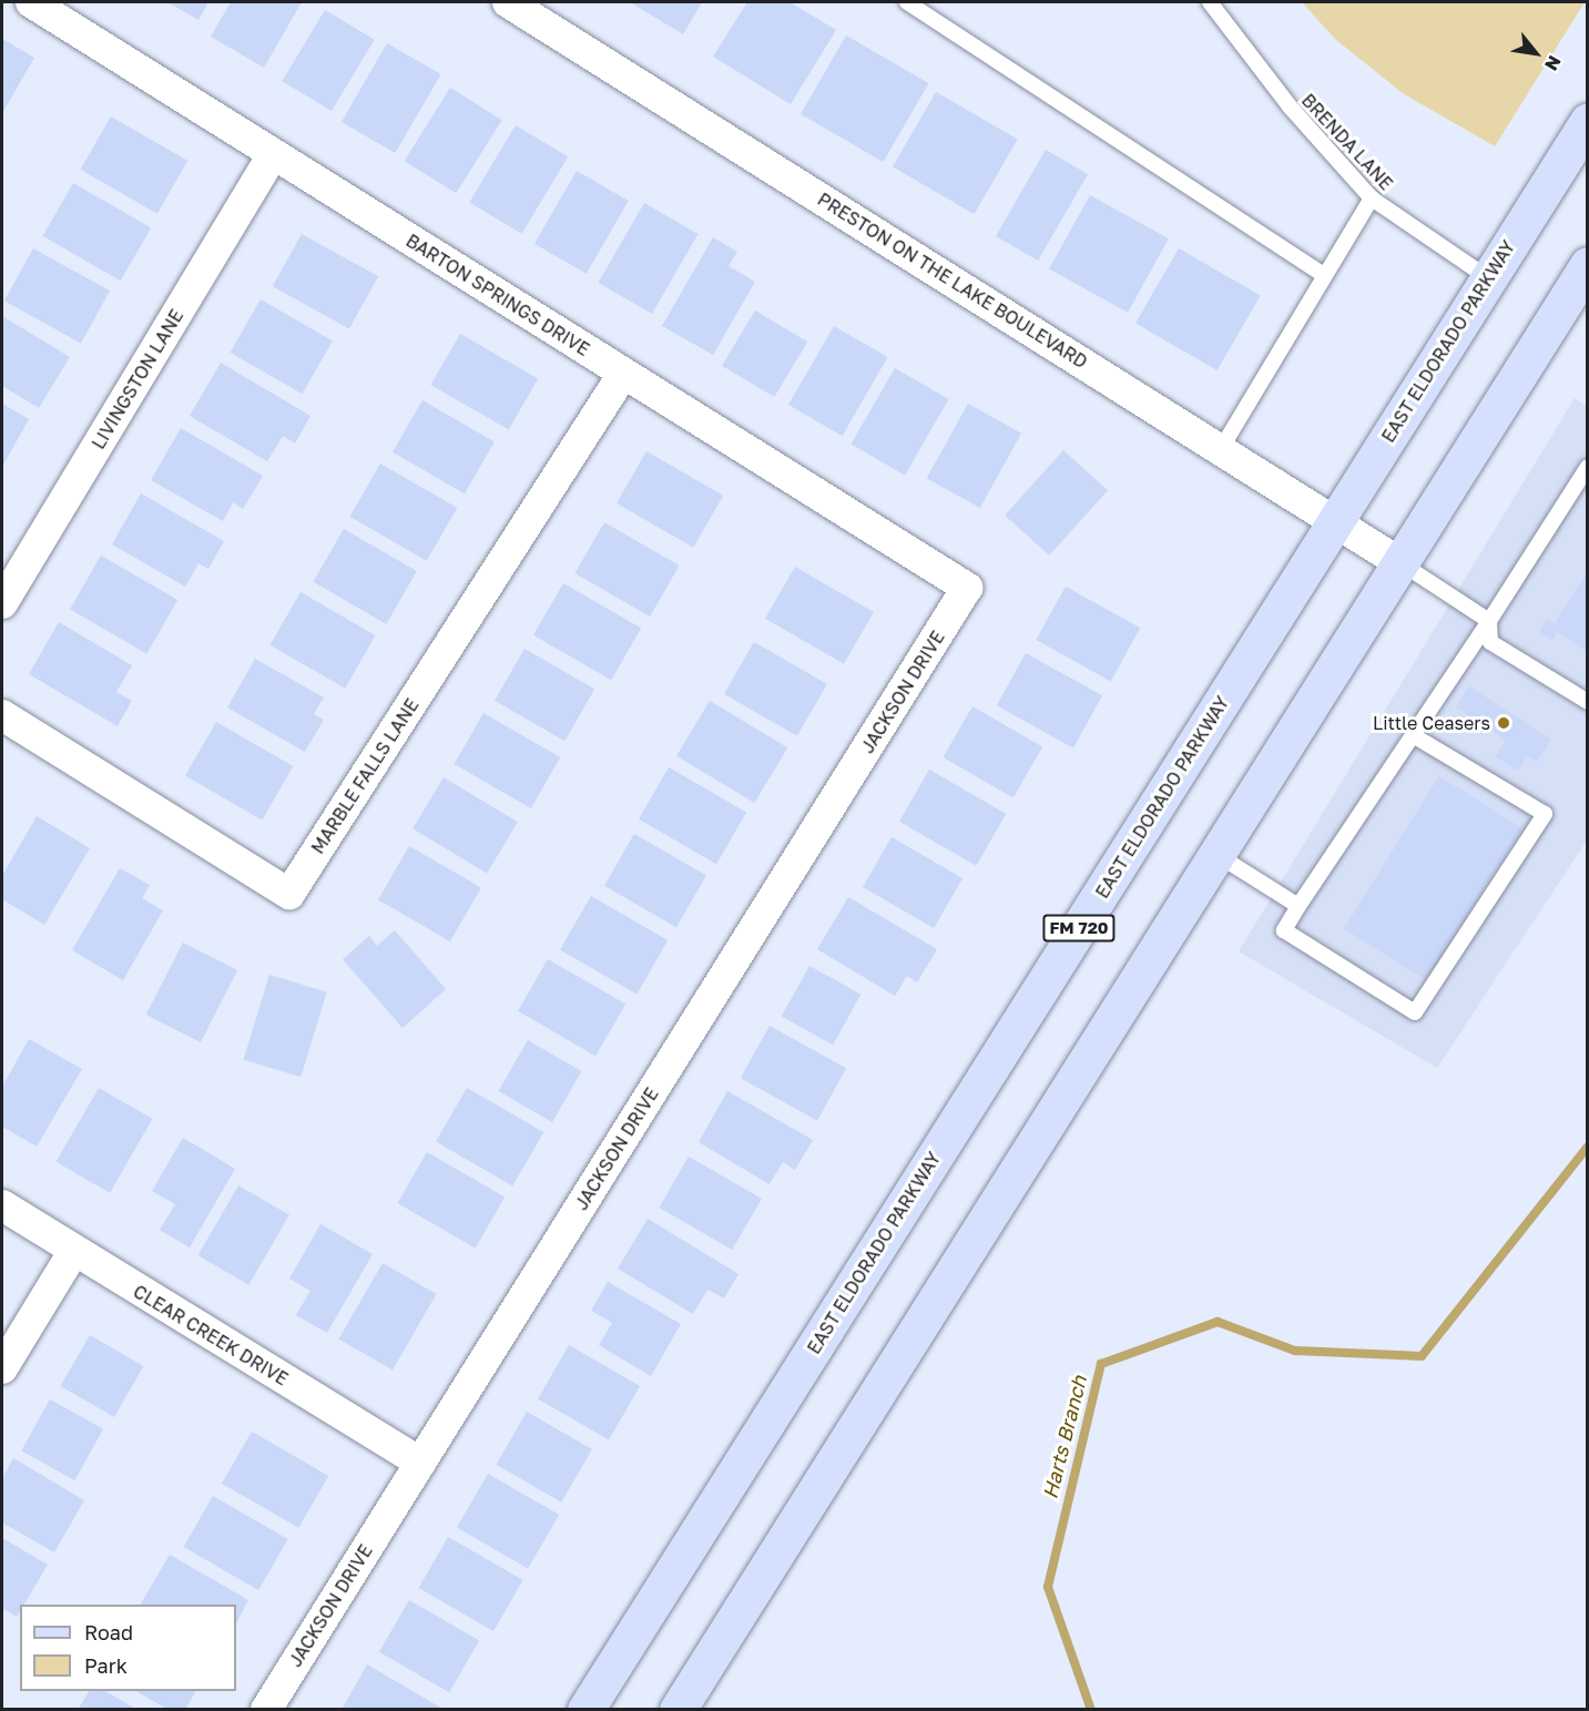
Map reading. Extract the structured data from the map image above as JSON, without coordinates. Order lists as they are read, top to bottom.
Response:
{
  "streets": {
    "main road": ["EAST ELDORADO PARKWAY", "FM 720"],
    "street": [
      "PRESTON ON THE LAKE BOULEVARD",
      "BARTON SPRINGS DRIVE",
      "LIVINGSTON LANE",
      "JACKSON DRIVE",
      "MARBLE FALLS LANE",
      "CLEAR CREEK DRIVE"
    ],
    "lane": ["BRENDA LANE"]
  },
  "crossings": [
    ["BRENDA LANE", "EAST ELDORADO PARKWAY"],
    ["PRESTON ON THE LAKE BOULEVARD", "EAST ELDORADO PARKWAY"],
    ["BARTON SPRINGS DRIVE", "LIVINGSTON LANE"],
    ["BARTON SPRINGS DRIVE", "JACKSON DRIVE"],
    ["BARTON SPRINGS DRIVE", "MARBLE FALLS LANE"],
    ["JACKSON DRIVE", "CLEAR CREEK DRIVE"]
  ],
  "water": ["Harts Branch"],
  "places": ["Little Ceasers"],
  "legend": ["Road", "Park"],
  "north": "bottom right"
}
